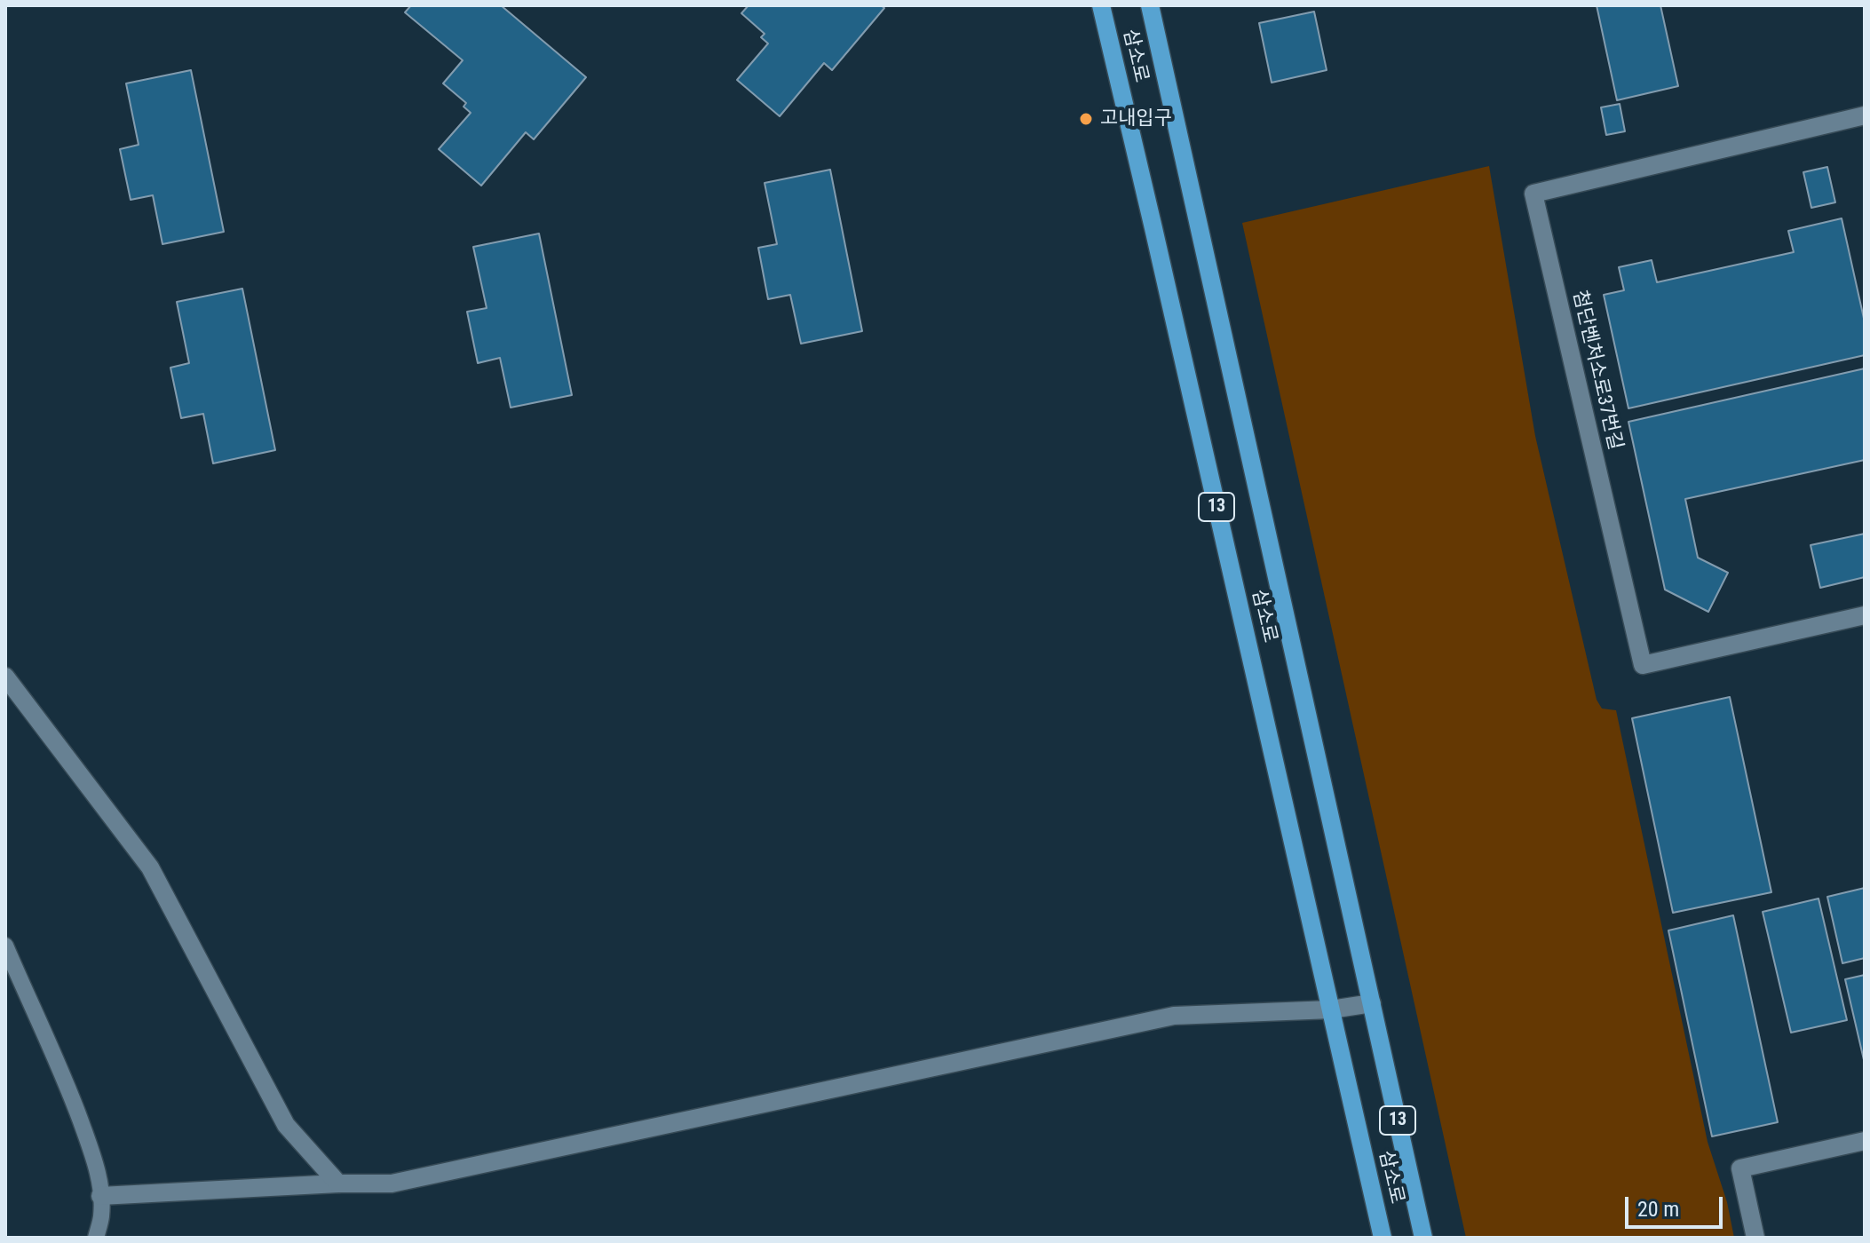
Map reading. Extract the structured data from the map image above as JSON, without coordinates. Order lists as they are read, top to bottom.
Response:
{
  "streets": {
    "main road": ["삼소로", "13"],
    "street": ["첨단벤처소로37번길"]
  },
  "places": ["고내입구"],
  "scale_bar": "20 m"
}
